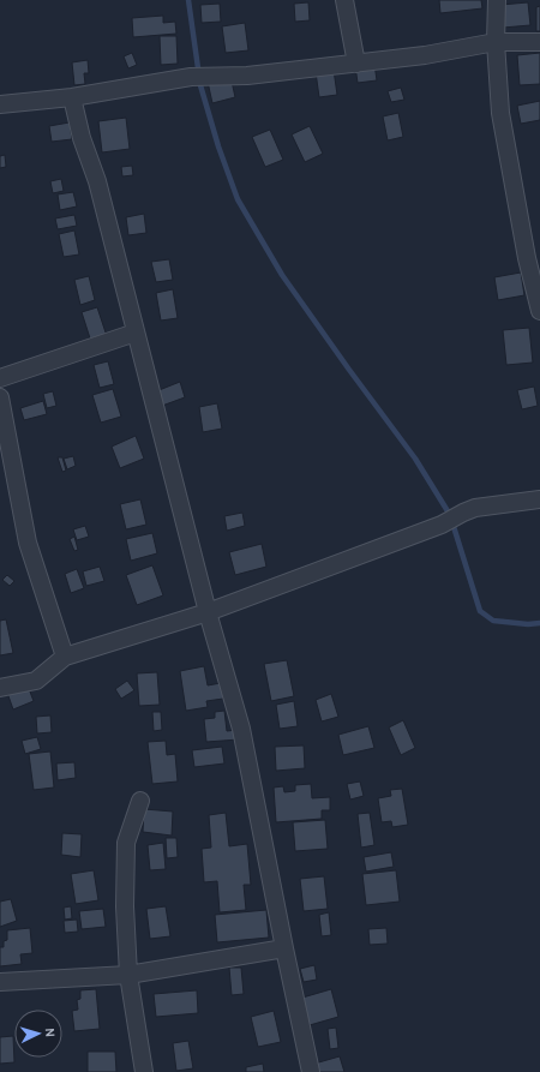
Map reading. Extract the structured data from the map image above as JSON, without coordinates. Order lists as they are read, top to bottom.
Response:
{
  "north": "right"
}
